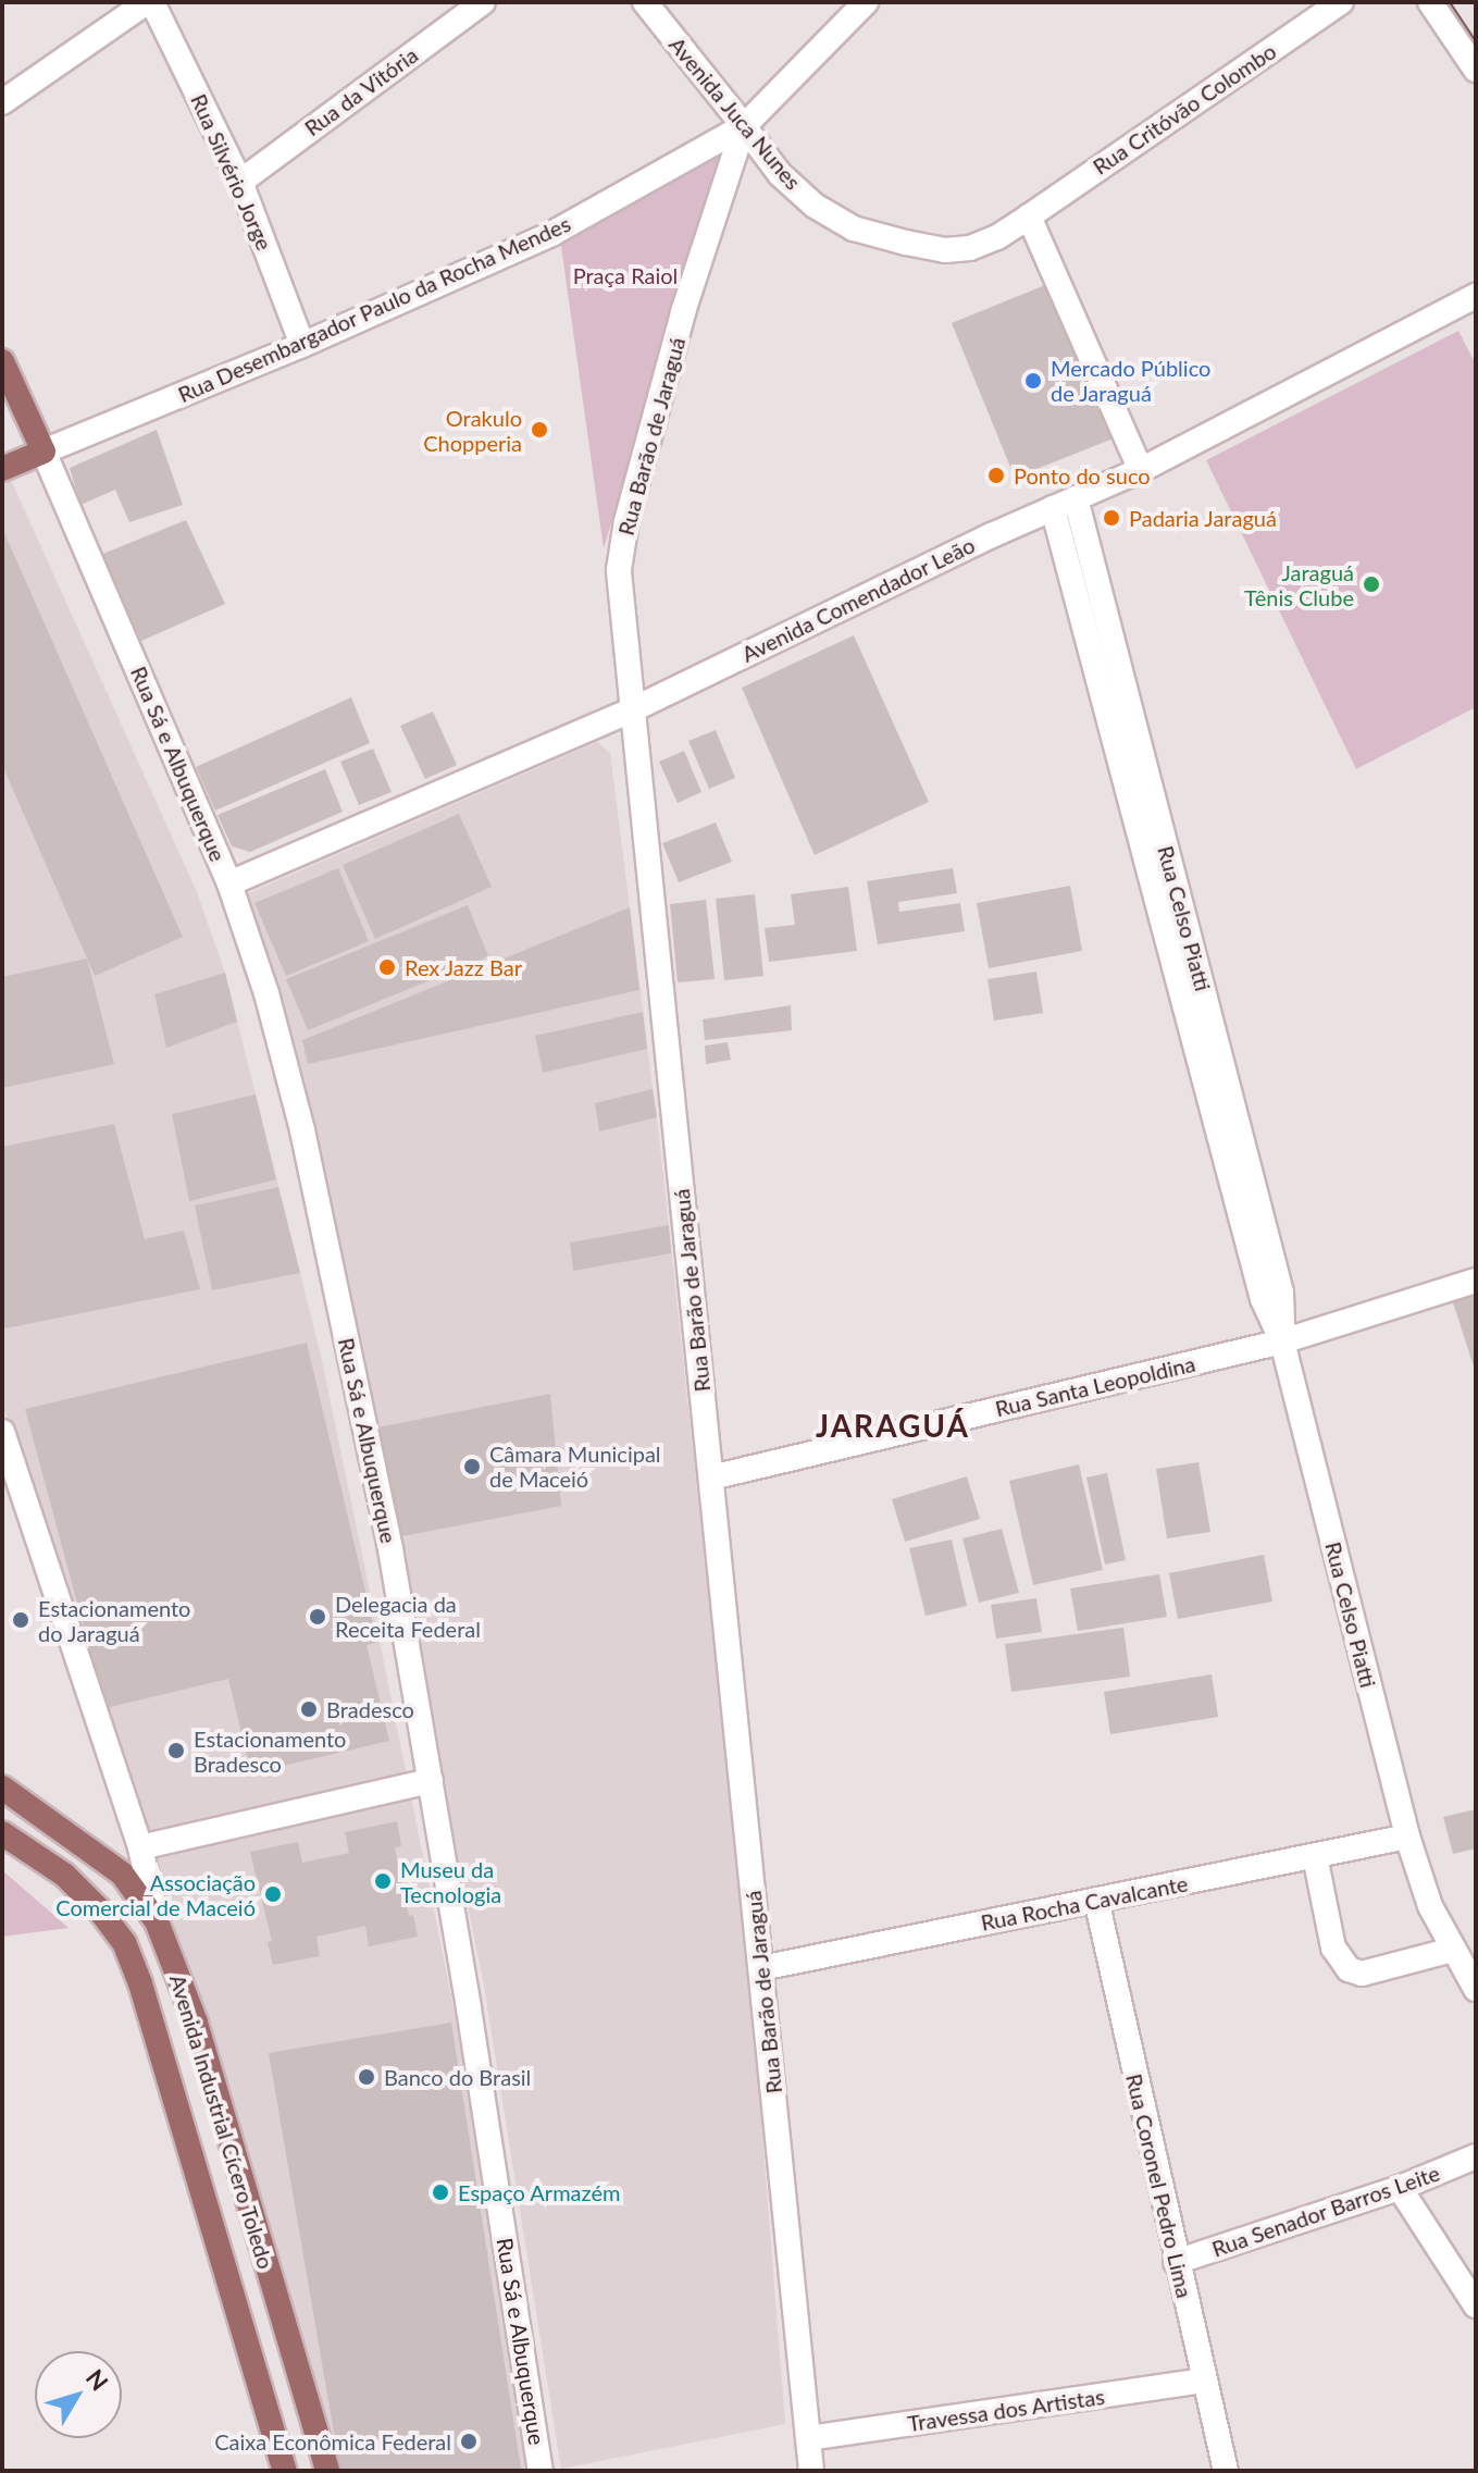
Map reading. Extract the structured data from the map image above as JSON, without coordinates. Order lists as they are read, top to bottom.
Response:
{
  "streets": {
    "main road": ["Avenida Industrial Cícero Toledo"],
    "street": [
      "Rua da Vitória",
      "Rua Critóvão Colombo",
      "Avenida Juca Nunes",
      "Rua Silvério Jorge",
      "Rua Desembargador Paulo da Rocha Mendes",
      "Rua Barão de Jaraguá",
      "Avenida Comendador Leão",
      "Rua Sá e Albuquerque",
      "Rua Celso Piatti",
      "Rua Santa Leopoldina",
      "Rua Rocha Cavalcante",
      "Rua Coronel Pedro Lima",
      "Rua Senador Barros Leite",
      "Travessa dos Artistas"
    ]
  },
  "crossings": [
    ["Rua da Vitória", "Rua Silvério Jorge"],
    ["Rua Critóvão Colombo", "Avenida Juca Nunes"],
    ["Avenida Juca Nunes", "Rua Desembargador Paulo da Rocha Mendes"],
    ["Avenida Juca Nunes", "Rua Barão de Jaraguá"],
    ["Rua Silvério Jorge", "Rua Desembargador Paulo da Rocha Mendes"],
    ["Rua Desembargador Paulo da Rocha Mendes", "Rua Barão de Jaraguá"],
    ["Rua Desembargador Paulo da Rocha Mendes", "Rua Sá e Albuquerque"],
    ["Rua Barão de Jaraguá", "Avenida Comendador Leão"],
    ["Rua Barão de Jaraguá", "Rua Santa Leopoldina"],
    ["Rua Barão de Jaraguá", "Rua Rocha Cavalcante"],
    ["Rua Barão de Jaraguá", "Travessa dos Artistas"],
    ["Avenida Comendador Leão", "Rua Sá e Albuquerque"],
    ["Avenida Comendador Leão", "Rua Celso Piatti"],
    ["Rua Celso Piatti", "Rua Santa Leopoldina"],
    ["Rua Celso Piatti", "Rua Rocha Cavalcante"],
    ["Rua Rocha Cavalcante", "Rua Coronel Pedro Lima"],
    ["Rua Coronel Pedro Lima", "Rua Senador Barros Leite"],
    ["Rua Coronel Pedro Lima", "Travessa dos Artistas"]
  ],
  "districts": ["JARAGUÁ"],
  "parks": ["Praça Raiol"],
  "places": [
    "Mercado Público de Jaraguá",
    "Orakulo Chopperia",
    "Ponto do suco",
    "Padaria Jaraguá",
    "Jaraguá Tênis Clube",
    "Rex Jazz Bar",
    "Câmara Municipal de Maceió",
    "Delegacia da Receita Federal",
    "Estacionamento do Jaraguá",
    "Bradesco",
    "Estacionamento Bradesco",
    "Museu da Tecnologia",
    "Associação Comercial de Maceió",
    "Banco do Brasil",
    "Espaço Armazém",
    "Caixa Econômica Federal"
  ],
  "north": "top right"
}
